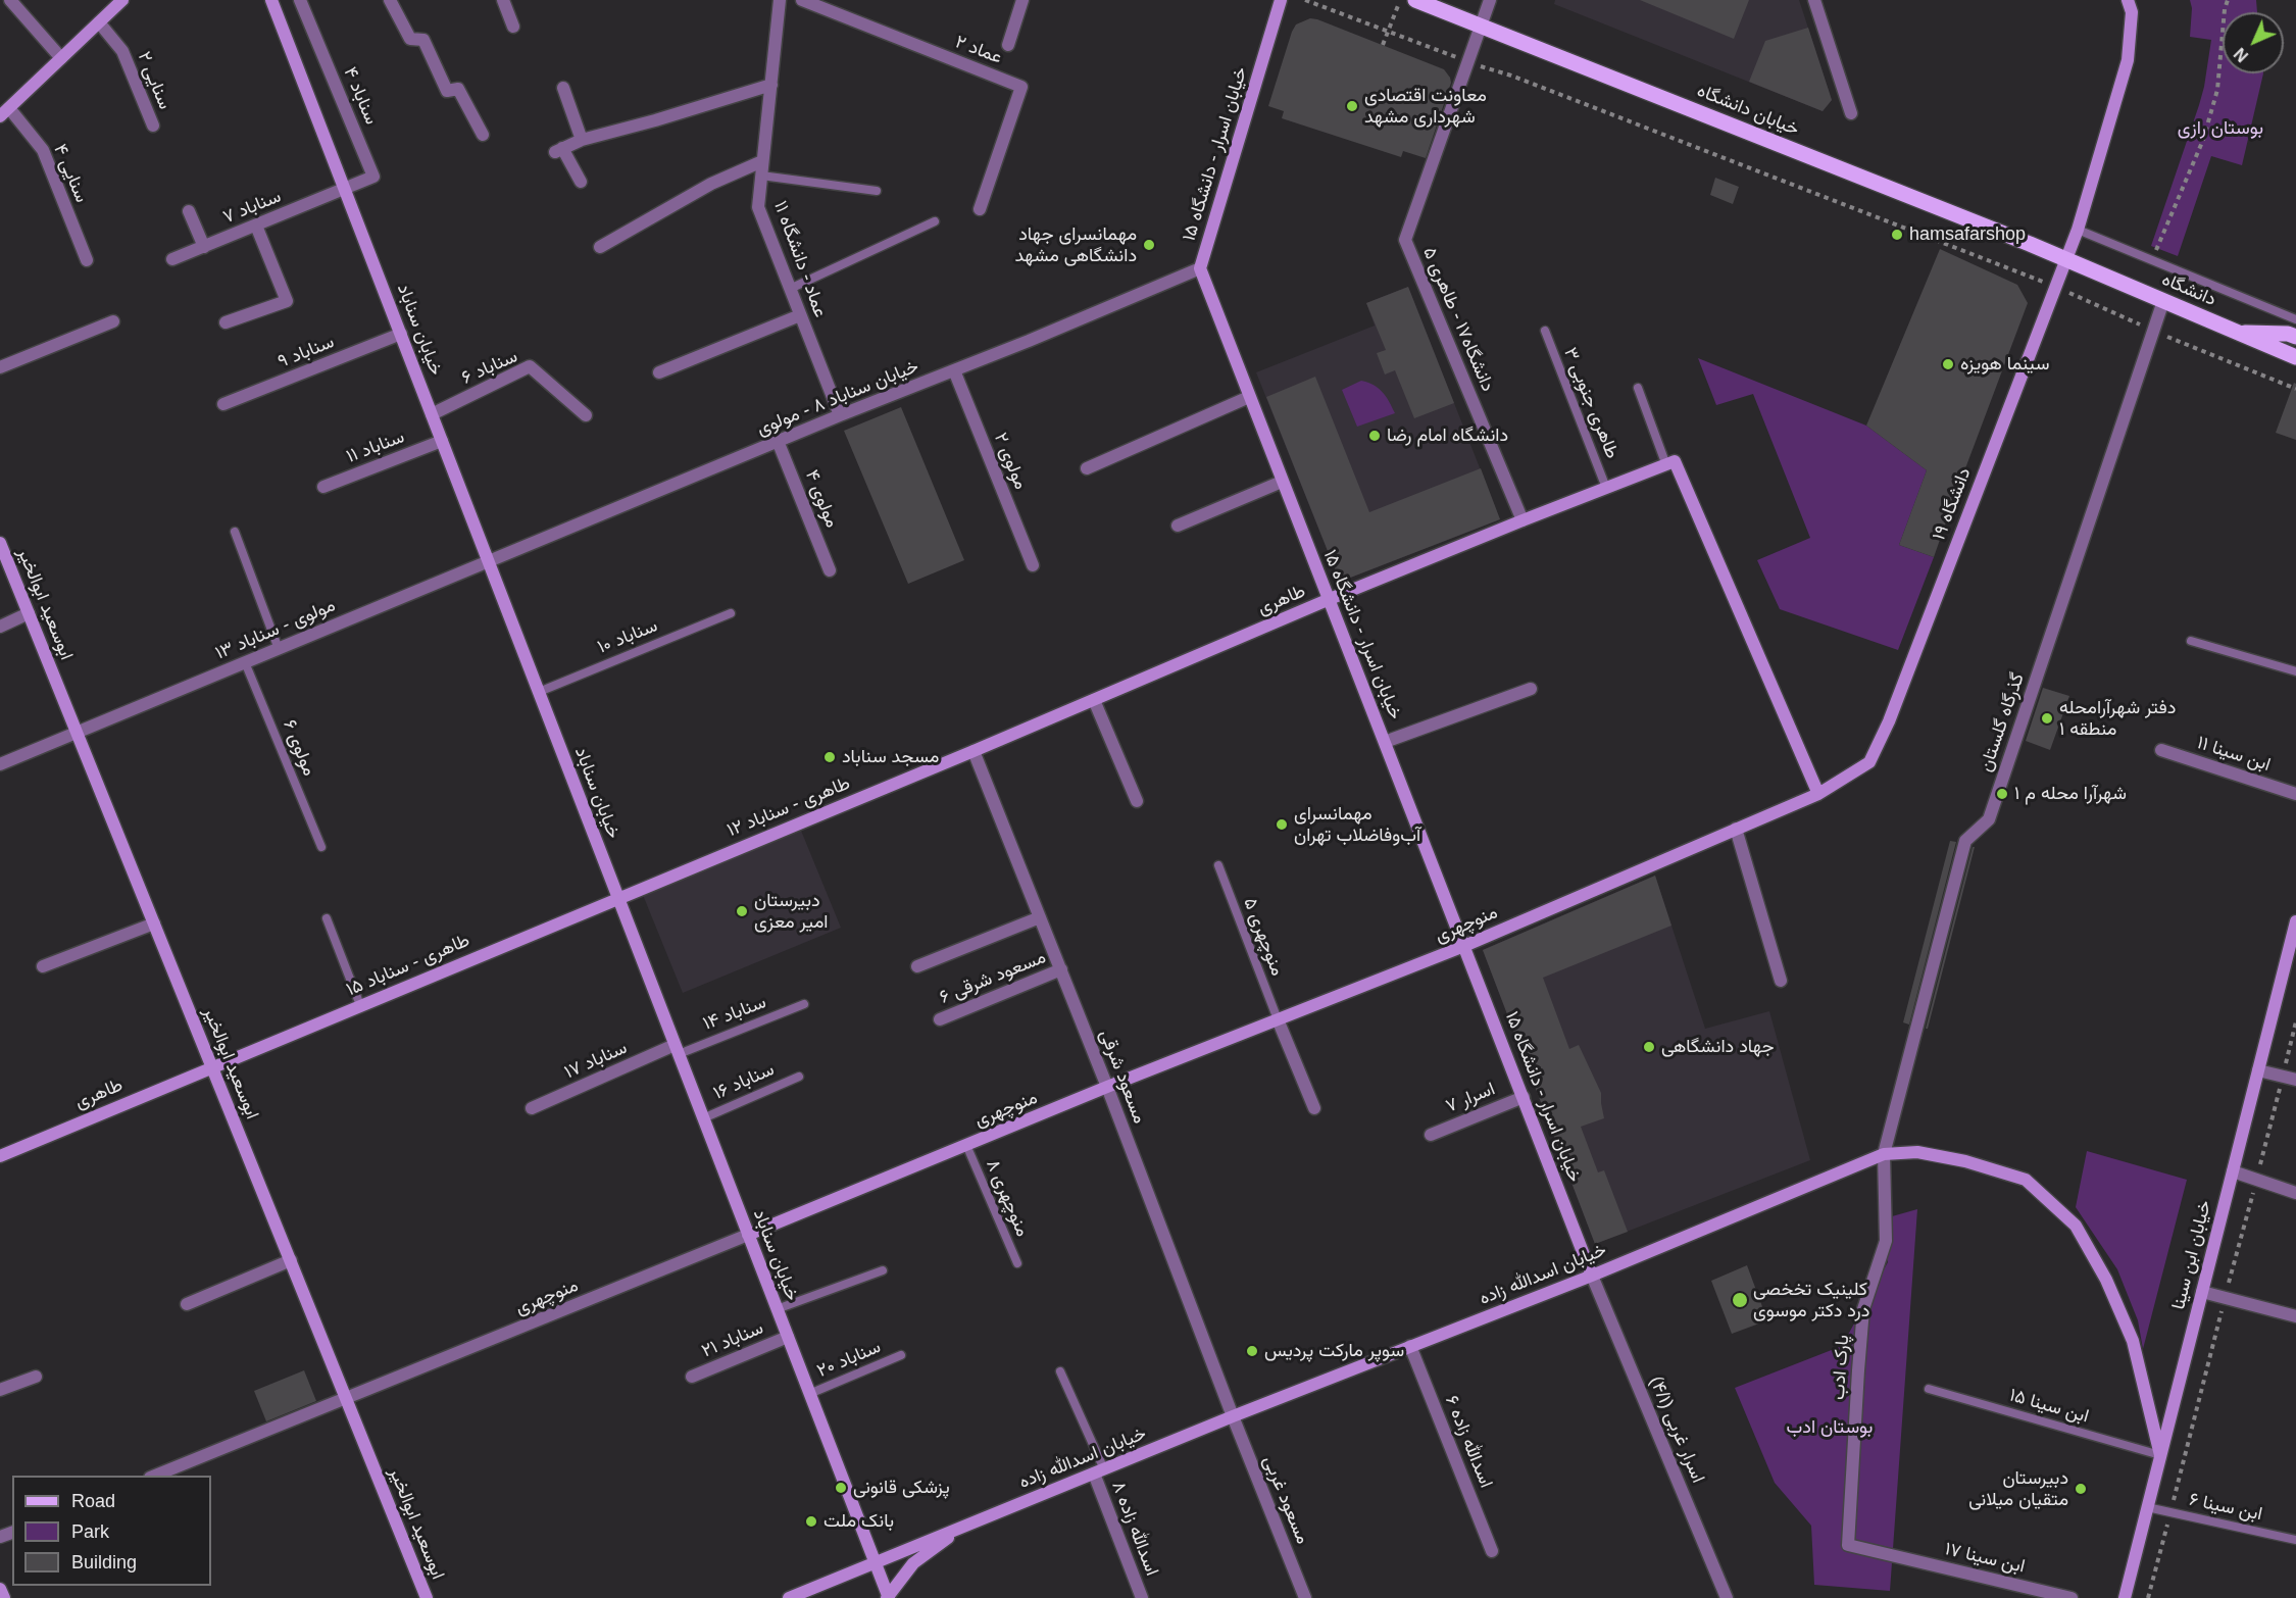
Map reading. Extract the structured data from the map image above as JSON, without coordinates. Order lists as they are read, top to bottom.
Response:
{
  "streets": {
    "main road": ["خیابان دانشگاه", "دانشگاه"],
    "street": [
      "عماد ۲",
      "سنایی ۲",
      "سناباد ۴",
      "خیابان اسرار - دانشگاه ۱۵",
      "سنایی ۴",
      "سناباد ۷",
      "عماد - دانشگاه ۱۱",
      "دانشگاه۱۷ - طاهری ۵",
      "خیابان سناباد",
      "سناباد ۹",
      "سناباد ۶",
      "خیابان سناباد ۸ - مولوی",
      "سناباد ۱۱",
      "مولوی ۲",
      "مولوی ۴",
      "دانشگاه ۱۹",
      "طاهری",
      "ابوسعید ابوالخیر",
      "مولوی - سناباد ۱۳",
      "گذرگاه گلستان",
      "ابن سینا ۱۱",
      "طاهری - سناباد ۱۲",
      "منوچهری",
      "طاهری - سناباد ۱۵",
      "مسعود شرقی ۶",
      "سناباد ۱۷",
      "مسعود شرقی",
      "اسرار ۷",
      "خیابان ابن سینا",
      "خیابان اسدالله زاده",
      "سناباد ۲۱",
      "پارک ادب",
      "اسرار غربی (۴/۱)",
      "اسدالله زاده ۶",
      "مسعود غربی",
      "اسدالله زاده ۸",
      "ابن سینا ۱۷"
    ],
    "lane": [
      "طاهری جنوبی ۳",
      "سناباد ۱۰",
      "مولوی ۶",
      "منوچهری ۵",
      "سناباد ۱۴",
      "سناباد ۱۶",
      "منوچهری ۸",
      "سناباد ۲۰",
      "ابن سینا ۱۵",
      "ابن سینا ۶"
    ]
  },
  "crossings": [
    ["سناباد ۴", "سناباد ۷"],
    ["سناباد ۴", "خیابان سناباد"],
    ["خیابان دانشگاه", "دانشگاه"],
    ["خیابان دانشگاه", "دانشگاه۱۷ - طاهری ۵"],
    ["خیابان دانشگاه", "دانشگاه ۱۹"],
    ["خیابان اسرار - دانشگاه ۱۵", "خیابان سناباد ۸ - مولوی"],
    ["خیابان اسرار - دانشگاه ۱۵", "طاهری"],
    ["خیابان اسرار - دانشگاه ۱۵", "منوچهری"],
    ["خیابان اسرار - دانشگاه ۱۵", "اسرار ۷"],
    ["خیابان اسرار - دانشگاه ۱۵", "خیابان اسدالله زاده"],
    ["خیابان اسرار - دانشگاه ۱۵", "اسرار غربی (۴/۱)"],
    ["سناباد ۷", "خیابان سناباد"],
    ["عماد - دانشگاه ۱۱", "خیابان سناباد ۸ - مولوی"],
    ["دانشگاه", "دانشگاه ۱۹"],
    ["دانشگاه", "گذرگاه گلستان"],
    ["دانشگاه۱۷ - طاهری ۵", "طاهری"],
    ["خیابان سناباد", "سناباد ۹"],
    ["خیابان سناباد", "سناباد ۶"],
    ["خیابان سناباد", "خیابان سناباد ۸ - مولوی"],
    ["خیابان سناباد", "سناباد ۱۱"],
    ["خیابان سناباد", "مولوی - سناباد ۱۳"],
    ["خیابان سناباد", "سناباد ۱۰"],
    ["خیابان سناباد", "طاهری - سناباد ۱۲"],
    ["خیابان سناباد", "منوچهری"],
    ["خیابان سناباد", "طاهری - سناباد ۱۵"],
    ["خیابان سناباد", "سناباد ۱۴"],
    ["خیابان سناباد", "سناباد ۱۷"],
    ["خیابان سناباد", "سناباد ۱۶"],
    ["خیابان سناباد", "خیابان اسدالله زاده"],
    ["خیابان سناباد", "سناباد ۲۱"],
    ["خیابان سناباد", "سناباد ۲۰"],
    ["خیابان سناباد ۸ - مولوی", "مولوی ۲"],
    ["خیابان سناباد ۸ - مولوی", "مولوی ۴"],
    ["خیابان سناباد ۸ - مولوی", "مولوی - سناباد ۱۳"],
    ["طاهری جنوبی ۳", "طاهری"],
    ["دانشگاه ۱۹", "منوچهری"],
    ["طاهری", "ابوسعید ابوالخیر"],
    ["طاهری", "طاهری - سناباد ۱۲"],
    ["طاهری", "طاهری - سناباد ۱۵"],
    ["طاهری", "مسعود شرقی"],
    ["ابوسعید ابوالخیر", "مولوی - سناباد ۱۳"],
    ["ابوسعید ابوالخیر", "منوچهری"],
    ["ابوسعید ابوالخیر", "طاهری - سناباد ۱۵"],
    ["مولوی - سناباد ۱۳", "مولوی ۶"],
    ["گذرگاه گلستان", "خیابان اسدالله زاده"],
    ["گذرگاه گلستان", "پارک ادب"],
    ["طاهری - سناباد ۱۲", "طاهری - سناباد ۱۵"],
    ["طاهری - سناباد ۱۲", "مسعود شرقی"],
    ["منوچهری", "منوچهری ۵"],
    ["منوچهری", "مسعود شرقی"],
    ["منوچهری", "منوچهری ۸"],
    ["مسعود شرقی ۶", "مسعود شرقی"],
    ["سناباد ۱۴", "سناباد ۱۷"],
    ["مسعود شرقی", "خیابان اسدالله زاده"],
    ["مسعود شرقی", "مسعود غربی"],
    ["خیابان ابن سینا", "خیابان اسدالله زاده"],
    ["خیابان ابن سینا", "ابن سینا ۱۵"],
    ["خیابان ابن سینا", "ابن سینا ۶"],
    ["خیابان اسدالله زاده", "پارک ادب"],
    ["خیابان اسدالله زاده", "ابن سینا ۱۵"],
    ["خیابان اسدالله زاده", "اسرار غربی (۴/۱)"],
    ["خیابان اسدالله زاده", "اسدالله زاده ۶"],
    ["خیابان اسدالله زاده", "مسعود غربی"],
    ["خیابان اسدالله زاده", "اسدالله زاده ۸"],
    ["پارک ادب", "ابن سینا ۱۷"]
  ],
  "parks": ["بوستان رازی", "بوستان ادب"],
  "places": [
    "معاونت اقتصادی شهرداری مشهد",
    "hamsafarshop",
    "مهمانسرای جهاد دانشگاهی مشهد",
    "سینما هویزه",
    "دانشگاه امام رضا",
    "دفتر شهرآرامحله منطقه ۱",
    "مسجد سناباد",
    "شهرآرا محله م ۱",
    "مهمانسرای آب‌و‌فاضلاب تهران",
    "دبیرستان امیر معزی",
    "جهاد دانشگاهی",
    "کلینیک تخخصی درد دکتر موسوی",
    "سوپر مارکت پردیس",
    "پزشکی قانونی",
    "دبیرستان متقیان میلانی",
    "بانک ملت"
  ],
  "legend": ["Road", "Park", "Building"],
  "north": "bottom left"
}
